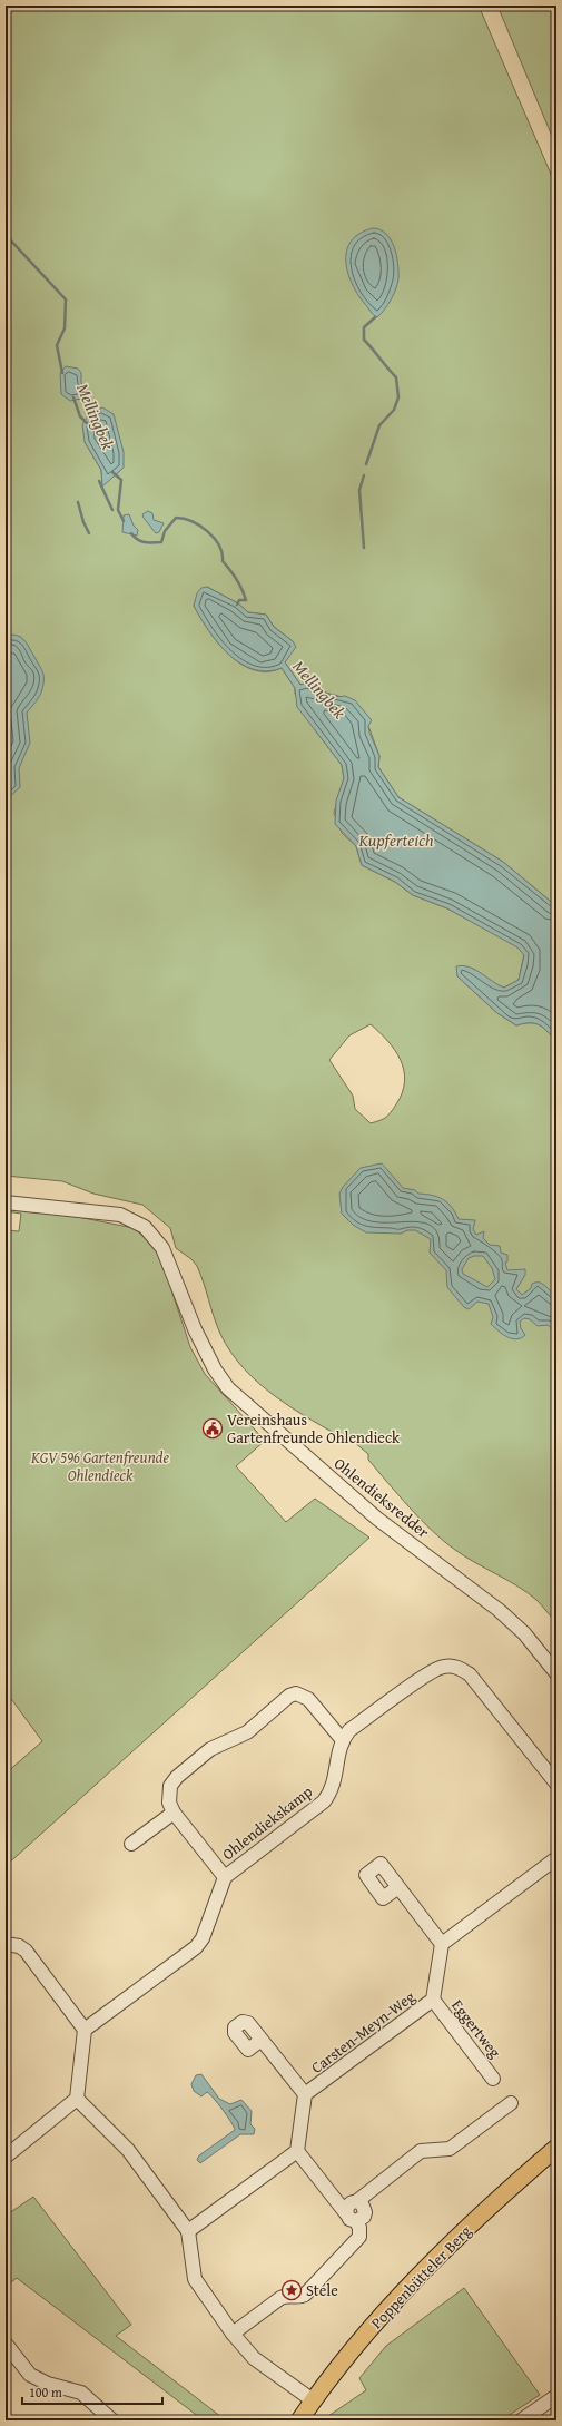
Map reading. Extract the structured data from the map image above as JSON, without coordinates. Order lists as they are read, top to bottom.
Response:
{
  "streets": {
    "main road": ["Poppenbütteler Berg"],
    "street": [
      "Ohlendieksredder",
      "Ohlendiekskamp",
      "Eggertweg",
      "Carsten-Meyn-Weg"
    ]
  },
  "crossings": [
    ["Eggertweg", "Carsten-Meyn-Weg"]
  ],
  "water": ["Mellingbek", "Kupferteich"],
  "parks": ["KGV 596 Gartenfreunde Ohlendieck"],
  "places": {
    "public building": ["Vereinshaus Gartenfreunde Ohlendieck"],
    "place": ["Stele"]
  },
  "scale_bar": "100 m"
}
